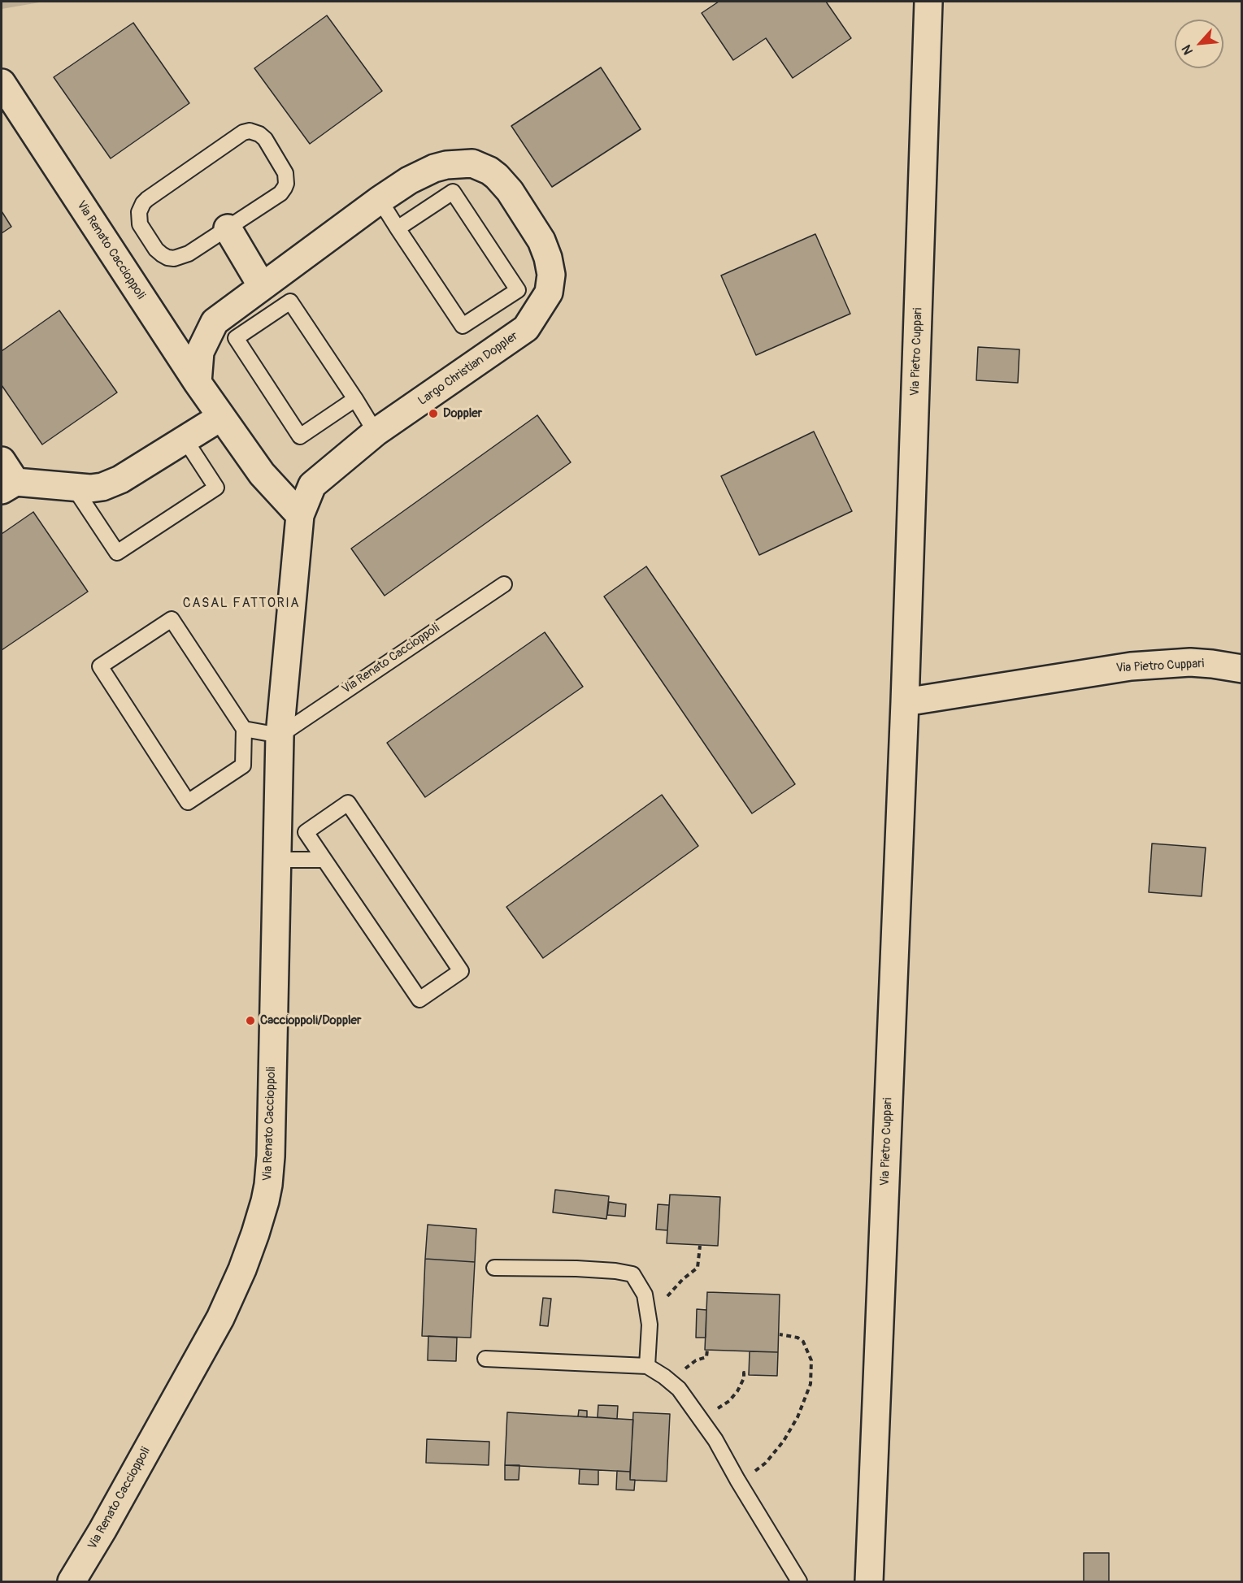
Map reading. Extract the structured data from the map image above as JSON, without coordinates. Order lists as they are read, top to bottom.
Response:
{
  "streets": {
    "street": ["Via Renato Caccioppoli", "Via Pietro Cuppari", "Largo Christian Doppler"]
  },
  "crossings": [
    ["Via Renato Caccioppoli", "Largo Christian Doppler"]
  ],
  "districts": ["CASAL FATTORIA"],
  "places": ["Doppler", "Caccioppoli/Doppler"],
  "north": "bottom left"
}
